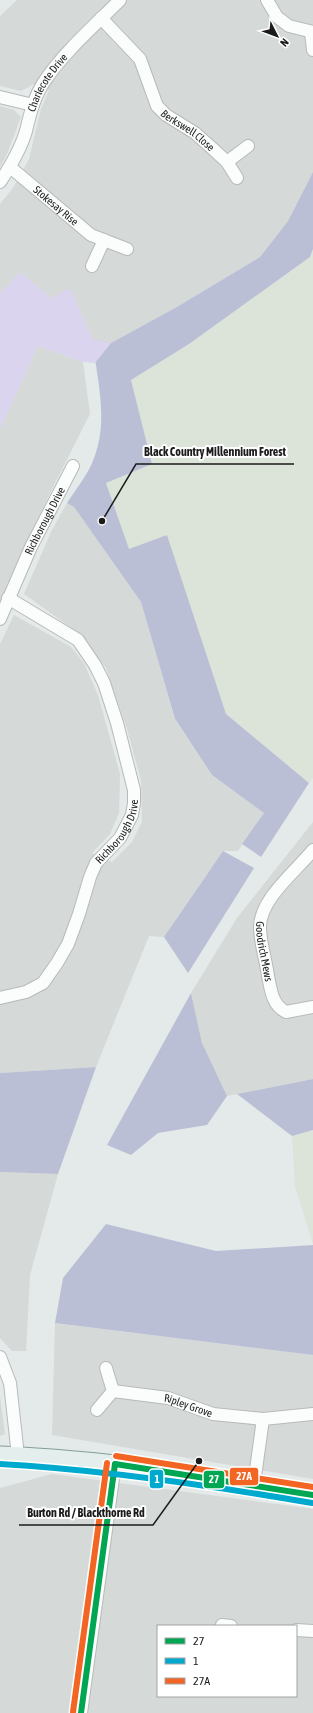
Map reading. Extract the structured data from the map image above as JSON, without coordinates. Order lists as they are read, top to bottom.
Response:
{
  "streets": {
    "street": [
      "Charlecote Drive",
      "Berkswell Close",
      "Stokesay Rise",
      "Richborough Drive",
      "Goodrich Mews",
      "Ripley Grove"
    ]
  },
  "crossings": [
    ["Charlecote Drive", "Berkswell Close"],
    ["Charlecote Drive", "Stokesay Rise"]
  ],
  "places": ["Black Country Millennium Forest", "Burton Rd / Blackthorne Rd"],
  "lines": ["transit line 27A", "transit line 27", "transit line 1"],
  "legend": ["27", "1", "27A"],
  "north": "bottom right"
}
